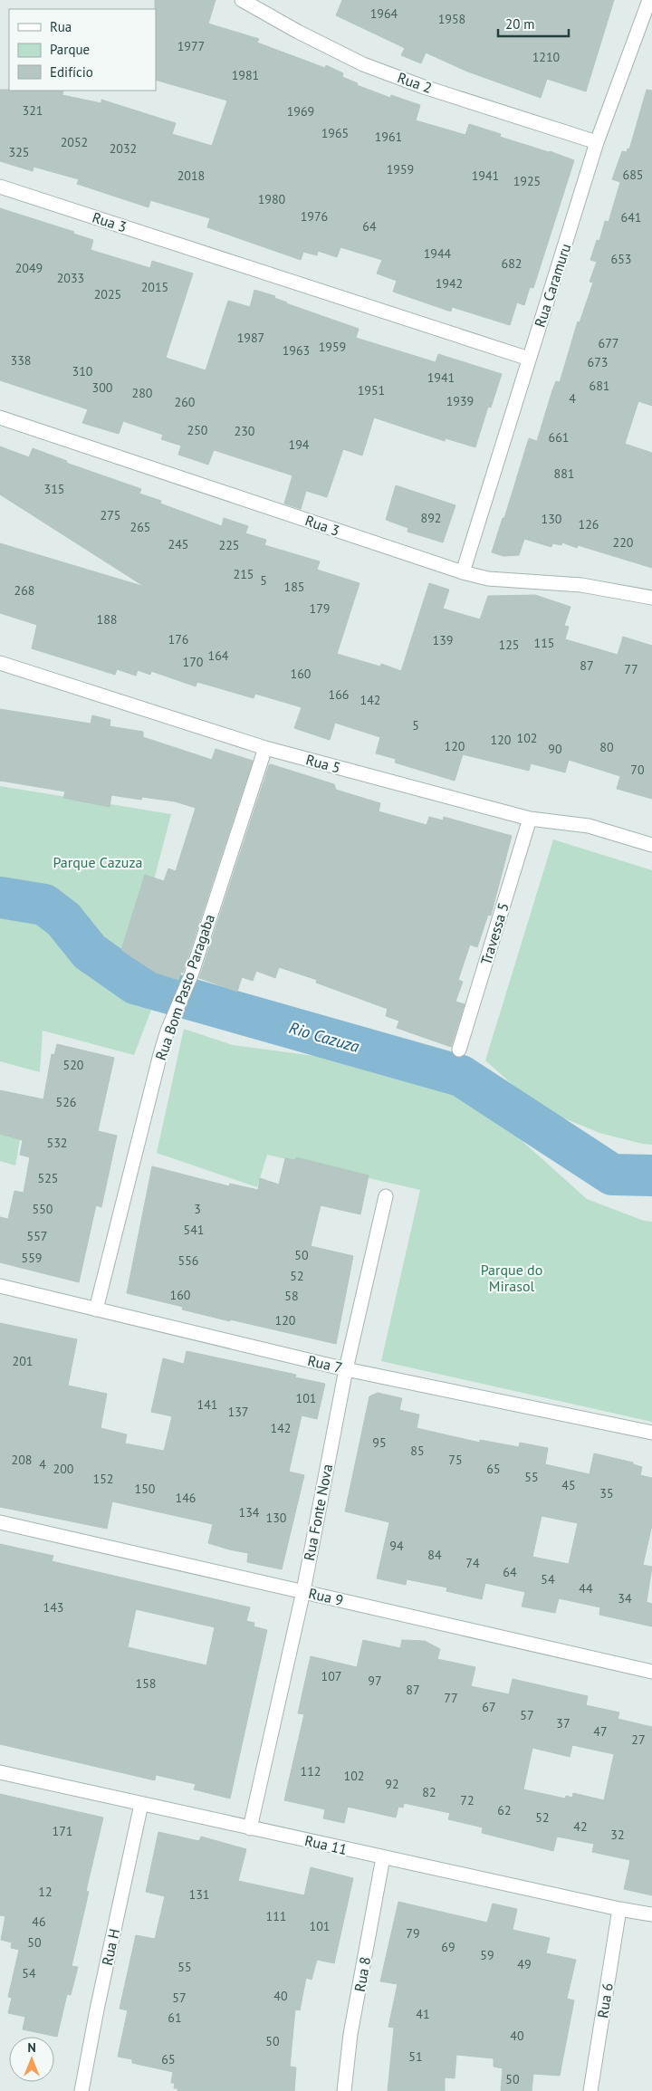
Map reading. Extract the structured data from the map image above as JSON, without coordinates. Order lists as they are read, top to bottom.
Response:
{
  "streets": {
    "street": [
      "Rua 2",
      "Rua 3",
      "Rua Caramuru",
      "Rua 5",
      "Travessa 5",
      "Rua Bom Pasto Paragaba",
      "Rua 7",
      "Rua Fonte Nova",
      "Rua 9",
      "Rua 11",
      "Rua H",
      "Rua 8",
      "Rua 6"
    ]
  },
  "crossings": [
    ["Rua 2", "Rua Caramuru"],
    ["Rua 3", "Rua Caramuru"],
    ["Rua 5", "Travessa 5"],
    ["Rua 5", "Rua Bom Pasto Paragaba"],
    ["Rua Bom Pasto Paragaba", "Rua 7"],
    ["Rua 7", "Rua Fonte Nova"],
    ["Rua Fonte Nova", "Rua 9"],
    ["Rua Fonte Nova", "Rua 11"],
    ["Rua 11", "Rua H"],
    ["Rua 11", "Rua 8"],
    ["Rua 11", "Rua 6"]
  ],
  "water": ["Rio Cazuza"],
  "parks": ["Parque Cazuza", "Parque do Mirasol"],
  "house_numbers": [
    "1964",
    "1958",
    "1977",
    "1210",
    "1981",
    "321",
    "1969",
    "1965",
    "1961",
    "2052",
    "2032",
    "325",
    "1959",
    "685",
    "2018",
    "1941",
    "1925",
    "1980",
    "1976",
    "641",
    "64",
    "1944",
    "653",
    "682",
    "2049",
    "2033",
    "1942",
    "2015",
    "2025",
    "1987",
    "677",
    "1959",
    "1963",
    "338",
    "673",
    "310",
    "1941",
    "681",
    "300",
    "1951",
    "280",
    "4",
    "1939",
    "260",
    "250",
    "230",
    "661",
    "194",
    "881",
    "315",
    "275",
    "892",
    "130",
    "126",
    "265",
    "220",
    "245",
    "225",
    "215",
    "5",
    "185",
    "268",
    "179",
    "188",
    "176",
    "139",
    "115",
    "125",
    "164",
    "170",
    "87",
    "77",
    "160",
    "166",
    "142",
    "5",
    "102",
    "120",
    "120",
    "80",
    "90",
    "70",
    "520",
    "526",
    "532",
    "525",
    "550",
    "3",
    "541",
    "557",
    "50",
    "559",
    "556",
    "52",
    "160",
    "58",
    "120",
    "201",
    "101",
    "141",
    "137",
    "142",
    "95",
    "85",
    "208",
    "75",
    "4",
    "200",
    "65",
    "55",
    "152",
    "45",
    "150",
    "35",
    "146",
    "134",
    "130",
    "94",
    "84",
    "74",
    "64",
    "54",
    "44",
    "34",
    "143",
    "107",
    "97",
    "158",
    "87",
    "77",
    "67",
    "57",
    "37",
    "47",
    "27",
    "112",
    "102",
    "92",
    "82",
    "72",
    "62",
    "52",
    "42",
    "171",
    "32",
    "12",
    "131",
    "111",
    "46",
    "101",
    "79",
    "50",
    "69",
    "59",
    "49",
    "55",
    "54",
    "40",
    "57",
    "41",
    "61",
    "40",
    "50",
    "51",
    "65",
    "50"
  ],
  "legend": ["Rua", "Parque", "Edifício"],
  "scale_bar": "20 m",
  "north": "top"
}
